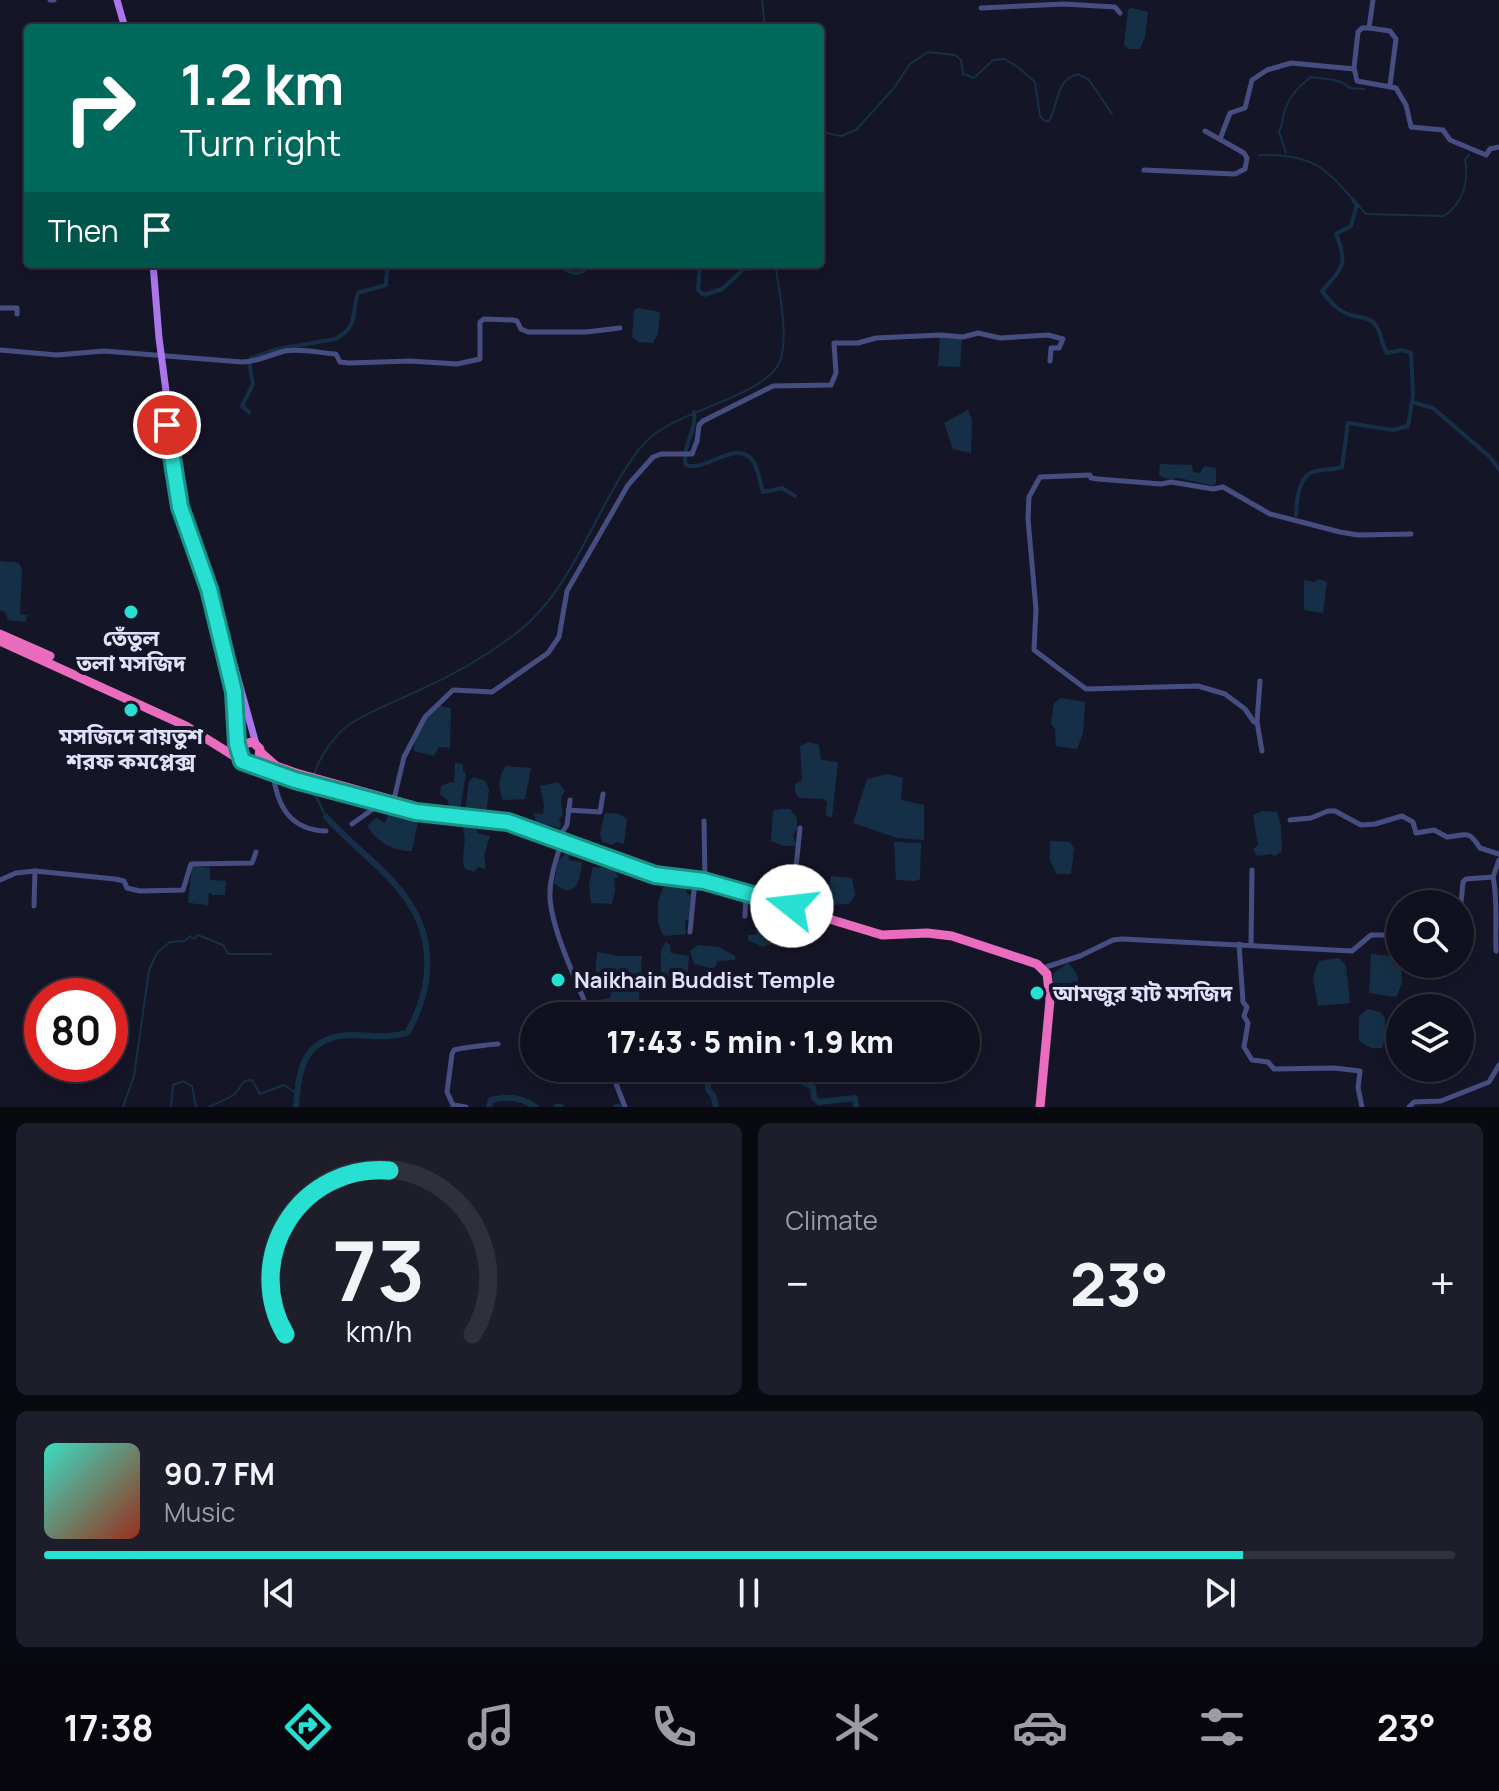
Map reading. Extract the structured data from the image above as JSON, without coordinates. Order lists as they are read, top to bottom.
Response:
{
  "places": [
    "তেঁতুল তলা মসজিদ",
    "মসজিদে বায়তুশ শরফ কমপ্লেক্স",
    "Naikhain Buddist Temple",
    "আমজুর হাট মসজিদ"
  ],
  "page": {
    "turn": ["1.2 km", "Turn right"],
    "then": "Then",
    "limit": "80",
    "trip": "17:43 · 5 min · 1.9 km",
    "tile": "Climate",
    "heat": ["−", "23°", "+"],
    "song": ["90.7 FM", "Music"],
    "tabs": ["17:38", "23°"],
    "gauge": ["73", "km/h"]
  }
}
